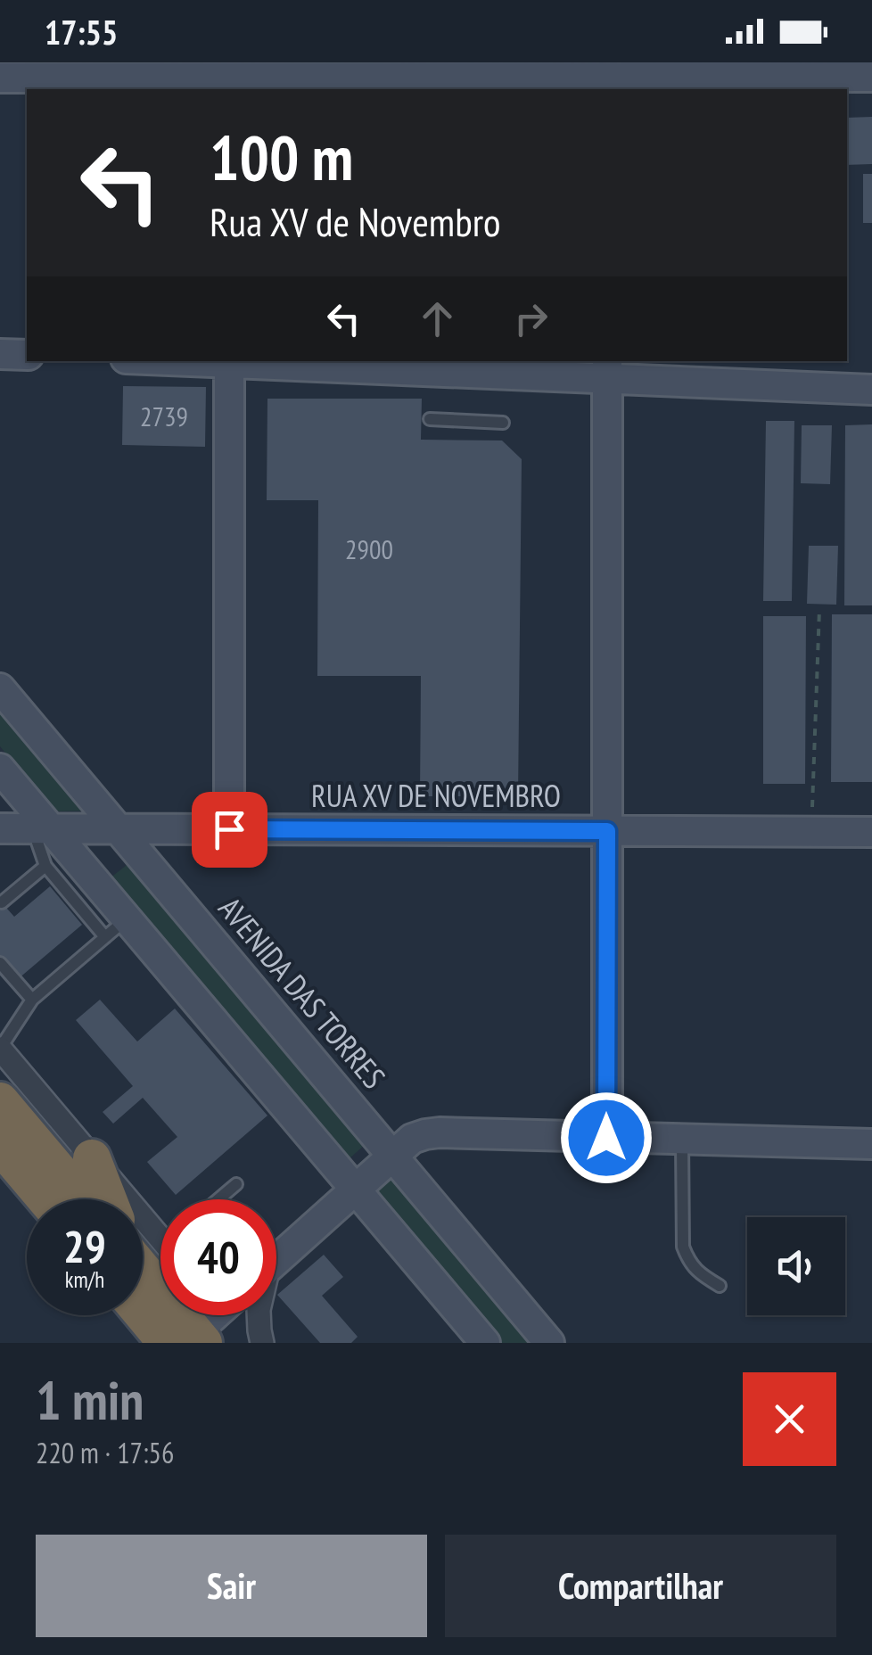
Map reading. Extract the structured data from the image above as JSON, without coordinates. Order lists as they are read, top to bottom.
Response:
{
  "streets": {
    "main road": ["RUA XV DE NOVEMBRO", "AVENIDA DAS TORRES"]
  },
  "crossings": [
    ["RUA XV DE NOVEMBRO", "AVENIDA DAS TORRES"]
  ],
  "house_numbers": ["2739", "2900"],
  "page": {
    "status": "17:55",
    "turn": ["100 m", "Rua XV de Novembro"],
    "speed": "29 km/h",
    "limit": "40",
    "heading": ["1 min", "220 m · 17:56"],
    "buttons": ["Sair", "Compartilhar"]
  }
}
